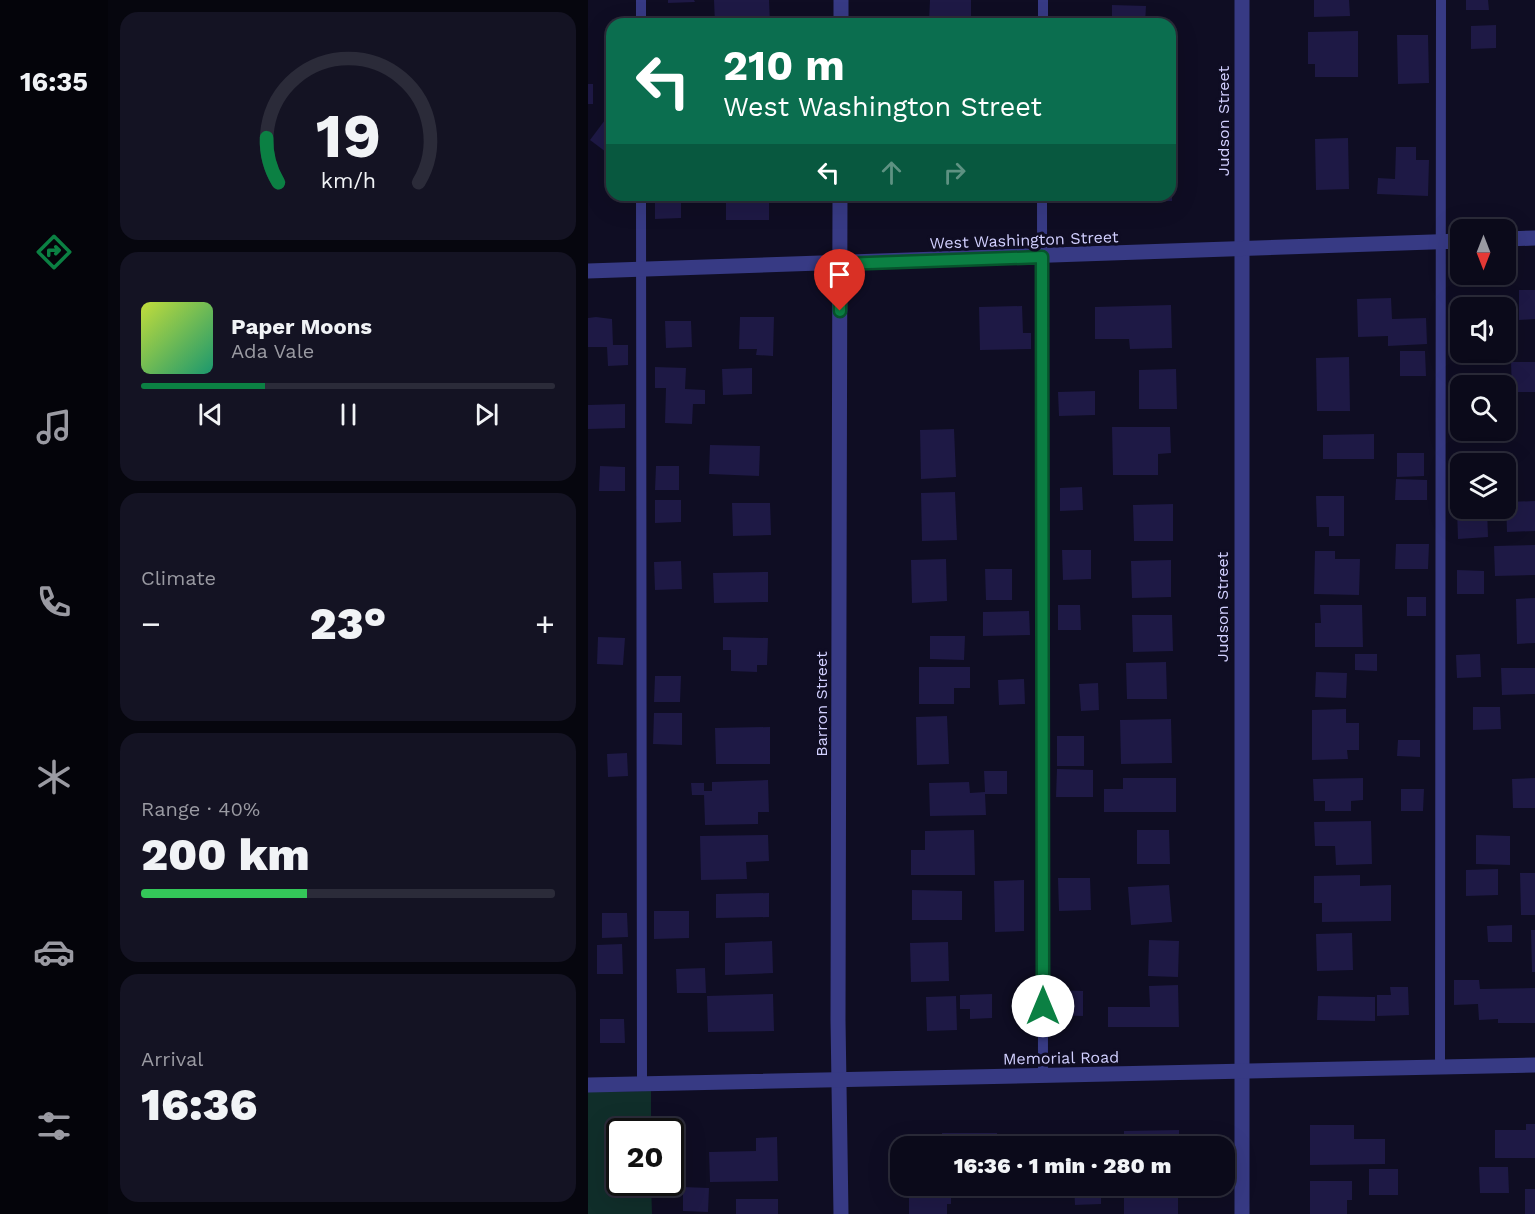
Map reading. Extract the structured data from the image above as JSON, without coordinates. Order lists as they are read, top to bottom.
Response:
{
  "streets": {
    "street": [
      "Judson Street",
      "West Washington Street",
      "Barron Street",
      "Memorial Road"
    ]
  },
  "crossings": [
    ["Judson Street", "West Washington Street"],
    ["Judson Street", "Memorial Road"],
    ["West Washington Street", "Barron Street"],
    ["Barron Street", "Memorial Road"]
  ],
  "north": "bottom",
  "page": {
    "tabs": "16:35",
    "turn": ["210 m", "West Washington Street"],
    "song": ["Paper Moons", "Ada Vale"],
    "tile": [
      "Climate",
      ["Range · 40%", "200 km"],
      ["Arrival", "16:36"]
    ],
    "heat": ["−", "23°", "+"],
    "limit": "20",
    "trip": "16:36 · 1 min · 280 m",
    "gauge": ["19", "km/h"]
  }
}
